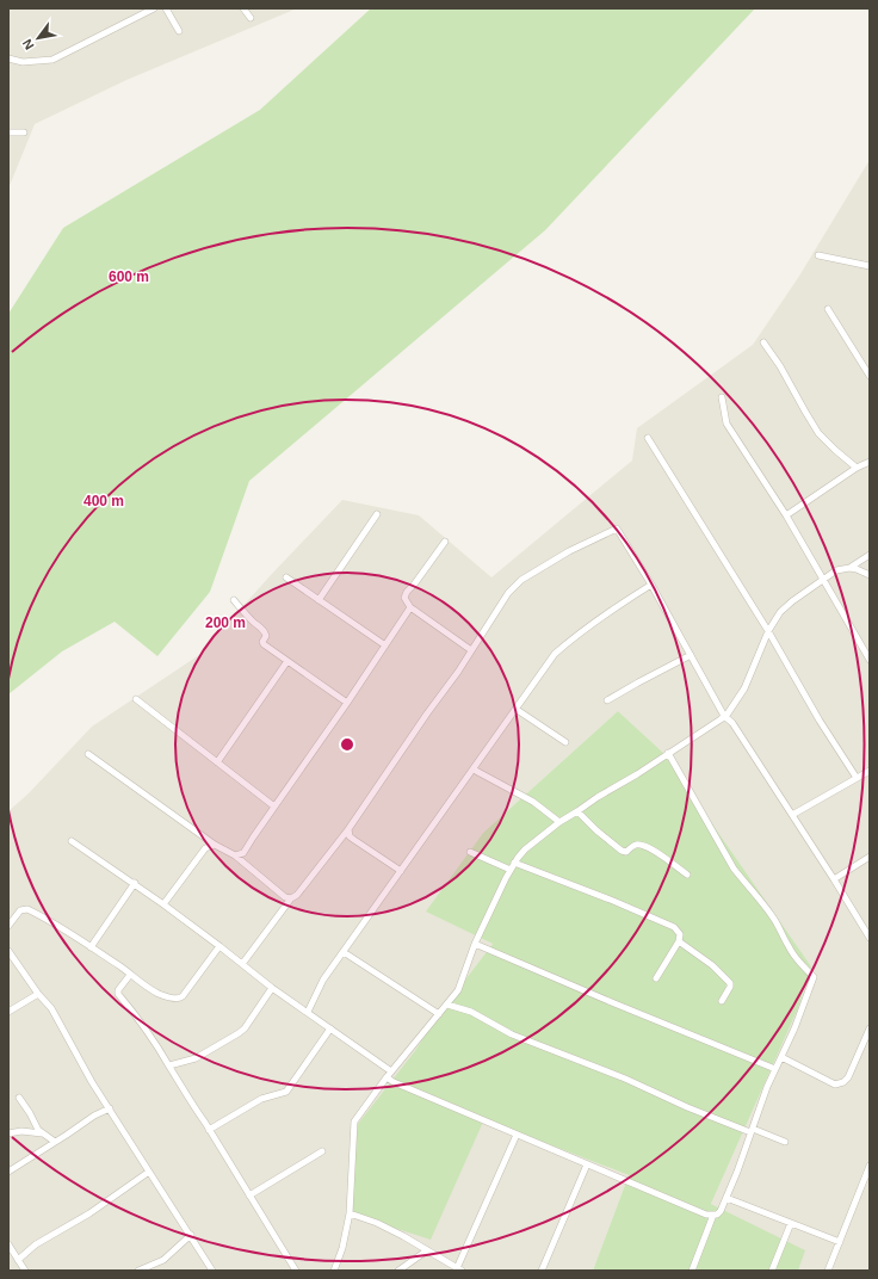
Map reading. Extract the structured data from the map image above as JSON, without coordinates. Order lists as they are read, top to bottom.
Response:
{
  "north": "bottom left",
  "rings": ["600 m", "400 m", "200 m"]
}
